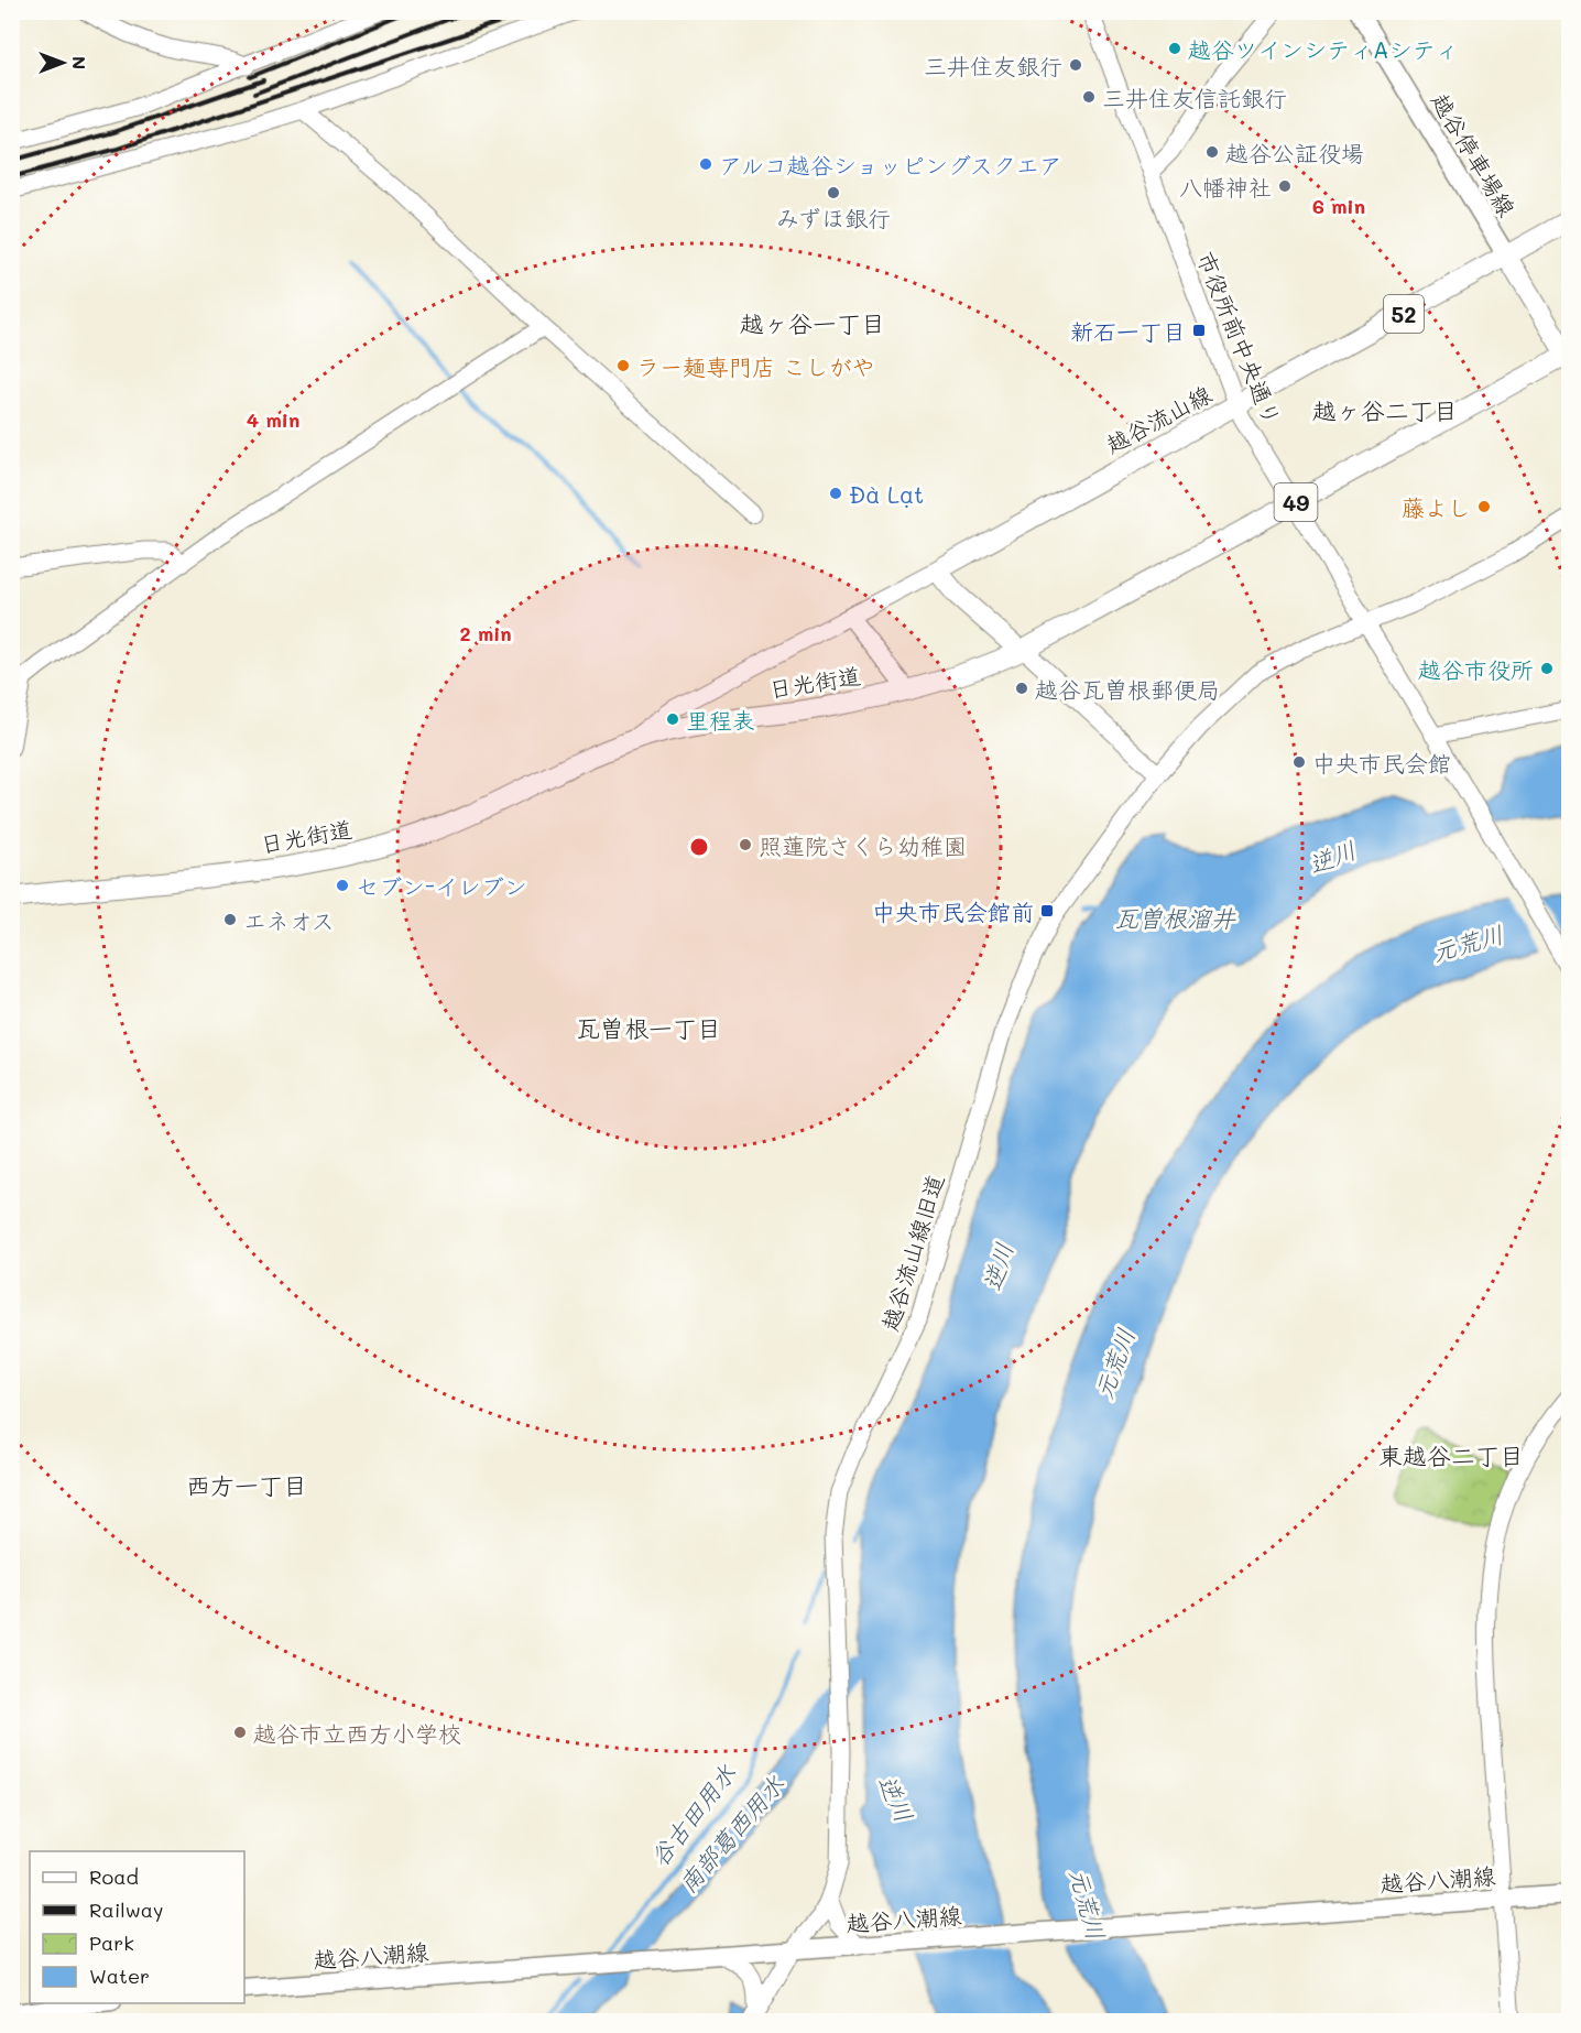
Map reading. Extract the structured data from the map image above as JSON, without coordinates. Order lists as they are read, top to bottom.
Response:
{
  "streets": {
    "main road": [
      "越谷停車場線",
      "52",
      "越谷流山線",
      "49",
      "日光街道",
      "越谷八潮線"
    ],
    "street": ["市役所前中央通り", "越谷流山線旧道"]
  },
  "crossings": [
    ["越谷停車場線", "越谷流山線"],
    ["市役所前中央通り", "越谷流山線"],
    ["市役所前中央通り", "日光街道"],
    ["市役所前中央通り", "越谷流山線旧道"],
    ["越谷流山線旧道", "越谷八潮線"]
  ],
  "districts": [
    "越ヶ谷一丁目",
    "越ヶ谷二丁目",
    "瓦曽根一丁目",
    "東越谷二丁目",
    "西方一丁目"
  ],
  "water": [
    "逆川",
    "瓦曽根溜井",
    "元荒川",
    "谷古田用水",
    "南部葛西用水"
  ],
  "places": {
    "other": [
      "越谷ツインシティAシティ",
      "三井住友銀行",
      "三井住友信託銀行",
      "越谷公証役場",
      "アルコ越谷ショッピングスクエア",
      "八幡神社",
      "みずほ銀行",
      "ラー麺専門店 こしがや",
      "Đà Lạt",
      "藤よし",
      "越谷市役所",
      "越谷瓦曽根郵便局",
      "里程表",
      "中央市民会館",
      "照蓮院さくら幼稚園",
      "セブン-イレブン",
      "エネオス",
      "越谷市立西方小学校"
    ],
    "transit": ["新石一丁目", "中央市民会館前"]
  },
  "legend": [
    "Road",
    "Railway",
    "Park",
    "Water"
  ],
  "north": "right",
  "rings": ["6 min", "4 min", "2 min"]
}
